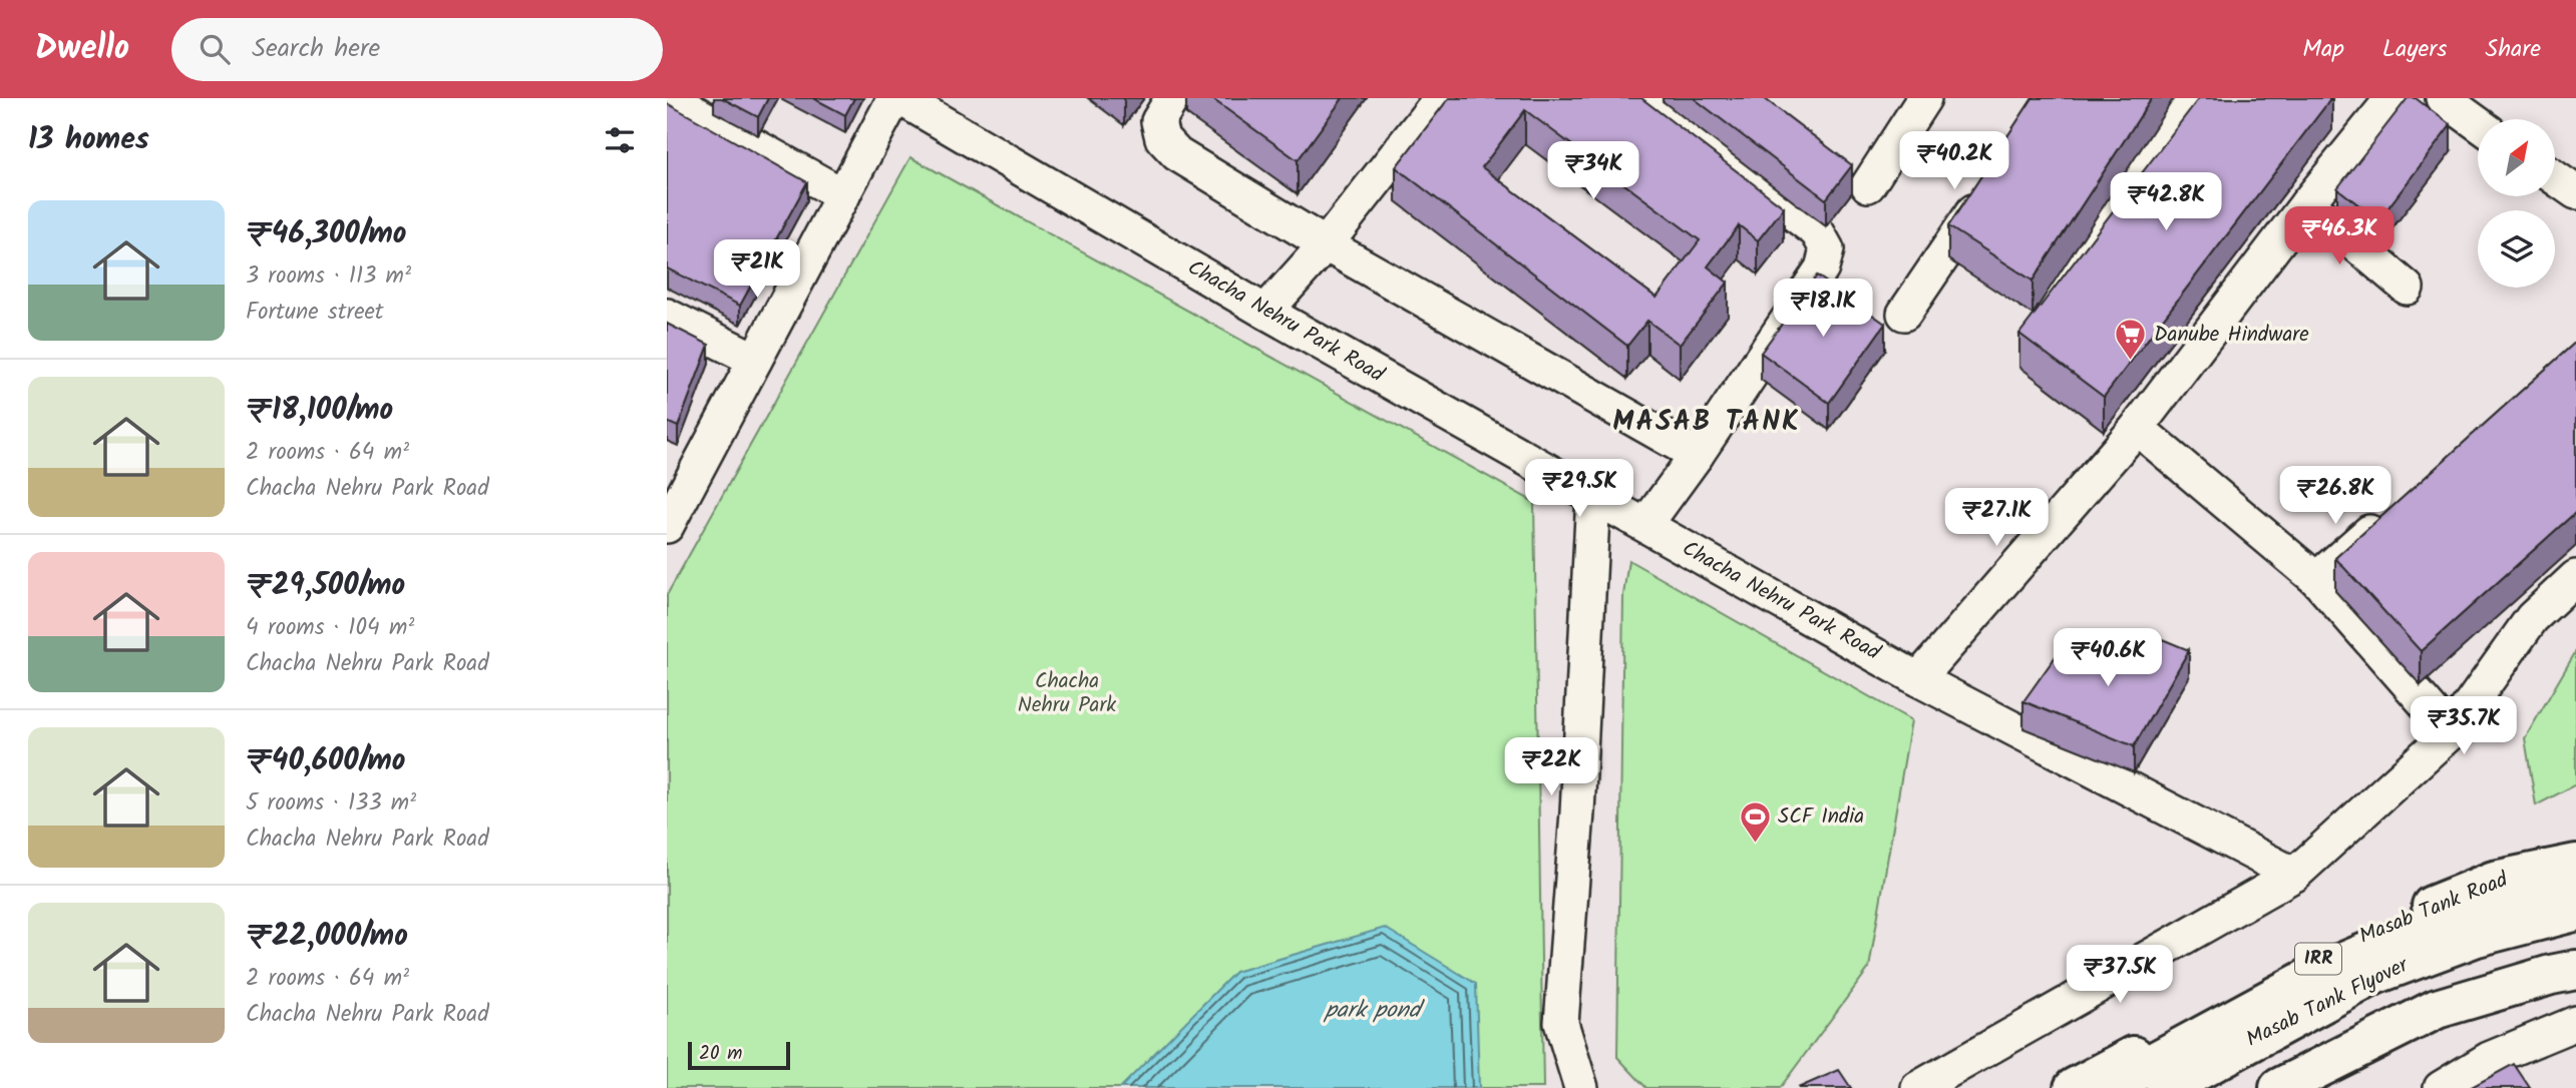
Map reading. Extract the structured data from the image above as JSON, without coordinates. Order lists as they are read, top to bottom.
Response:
{
  "streets": {
    "main road": ["Masab Tank Road", "IRR", "Masab Tank Flyover"],
    "street": ["Chacha Nehru Park Road"]
  },
  "districts": ["MASAB TANK"],
  "water": ["park pond"],
  "parks": ["Chacha Nehru Park"],
  "places": {
    "supermarket": ["Danube Hindware"],
    "sports": ["SCF India"]
  },
  "scale_bar": "20 m",
  "north": "top right",
  "page": {
    "header": "Dwello",
    "search": "Search here",
    "nav": ["Map", "Layers", "Share"],
    "heading": "13 homes",
    "price": [
      "₹40.2K",
      "₹34K",
      "₹42.8K",
      "₹46.3K",
      "₹21K",
      "₹18.1K",
      "₹29.5K",
      "₹26.8K",
      "₹27.1K",
      "₹40.6K",
      "₹35.7K",
      "₹22K",
      "₹37.5K"
    ],
    "list": [
      {
        "name": "₹46,300/mo",
        "note": "3 rooms · 113 m² · Fortune street"
      },
      {
        "name": "₹18,100/mo",
        "note": "2 rooms · 64 m² · Chacha Nehru Park Road"
      },
      {
        "name": "₹29,500/mo",
        "note": "4 rooms · 104 m² · Chacha Nehru Park Road"
      },
      {
        "name": "₹40,600/mo",
        "note": "5 rooms · 133 m² · Chacha Nehru Park Road"
      },
      {
        "name": "₹22,000/mo",
        "note": "2 rooms · 64 m² · Chacha Nehru Park Road"
      }
    ],
    "scale": "20 m"
  }
}
